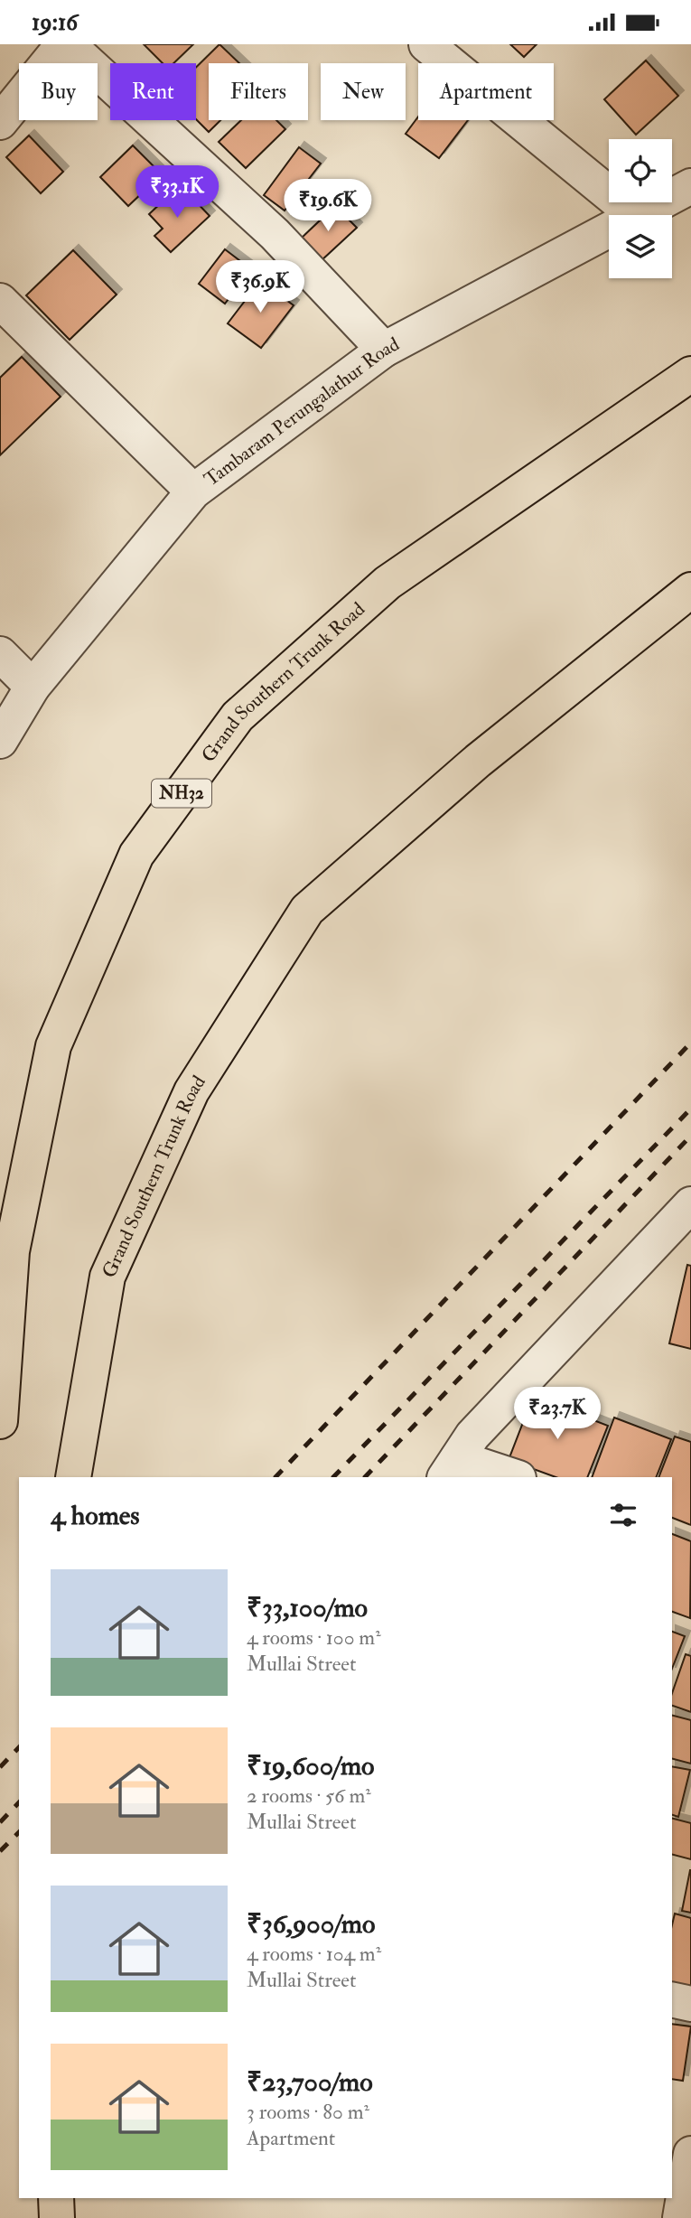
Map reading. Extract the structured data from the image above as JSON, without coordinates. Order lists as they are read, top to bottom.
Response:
{
  "streets": {
    "highway": ["Grand Southern Trunk Road", "NH32"],
    "street": ["Tambaram Perungalathur Road"]
  },
  "page": {
    "status": "19:16",
    "chip": [
      "Buy",
      "Rent",
      "Filters",
      "New",
      "Apartment"
    ],
    "price": [
      "₹33.1K",
      "₹19.6K",
      "₹36.9K",
      "₹23.7K"
    ],
    "heading": "4 homes",
    "list": [
      {
        "name": "₹33,100/mo",
        "note": "4 rooms · 100 m² · Mullai Street"
      },
      {
        "name": "₹19,600/mo",
        "note": "2 rooms · 56 m² · Mullai Street"
      },
      {
        "name": "₹36,900/mo",
        "note": "4 rooms · 104 m² · Mullai Street"
      },
      {
        "name": "₹23,700/mo",
        "note": "3 rooms · 80 m² · Apartment"
      }
    ]
  }
}
